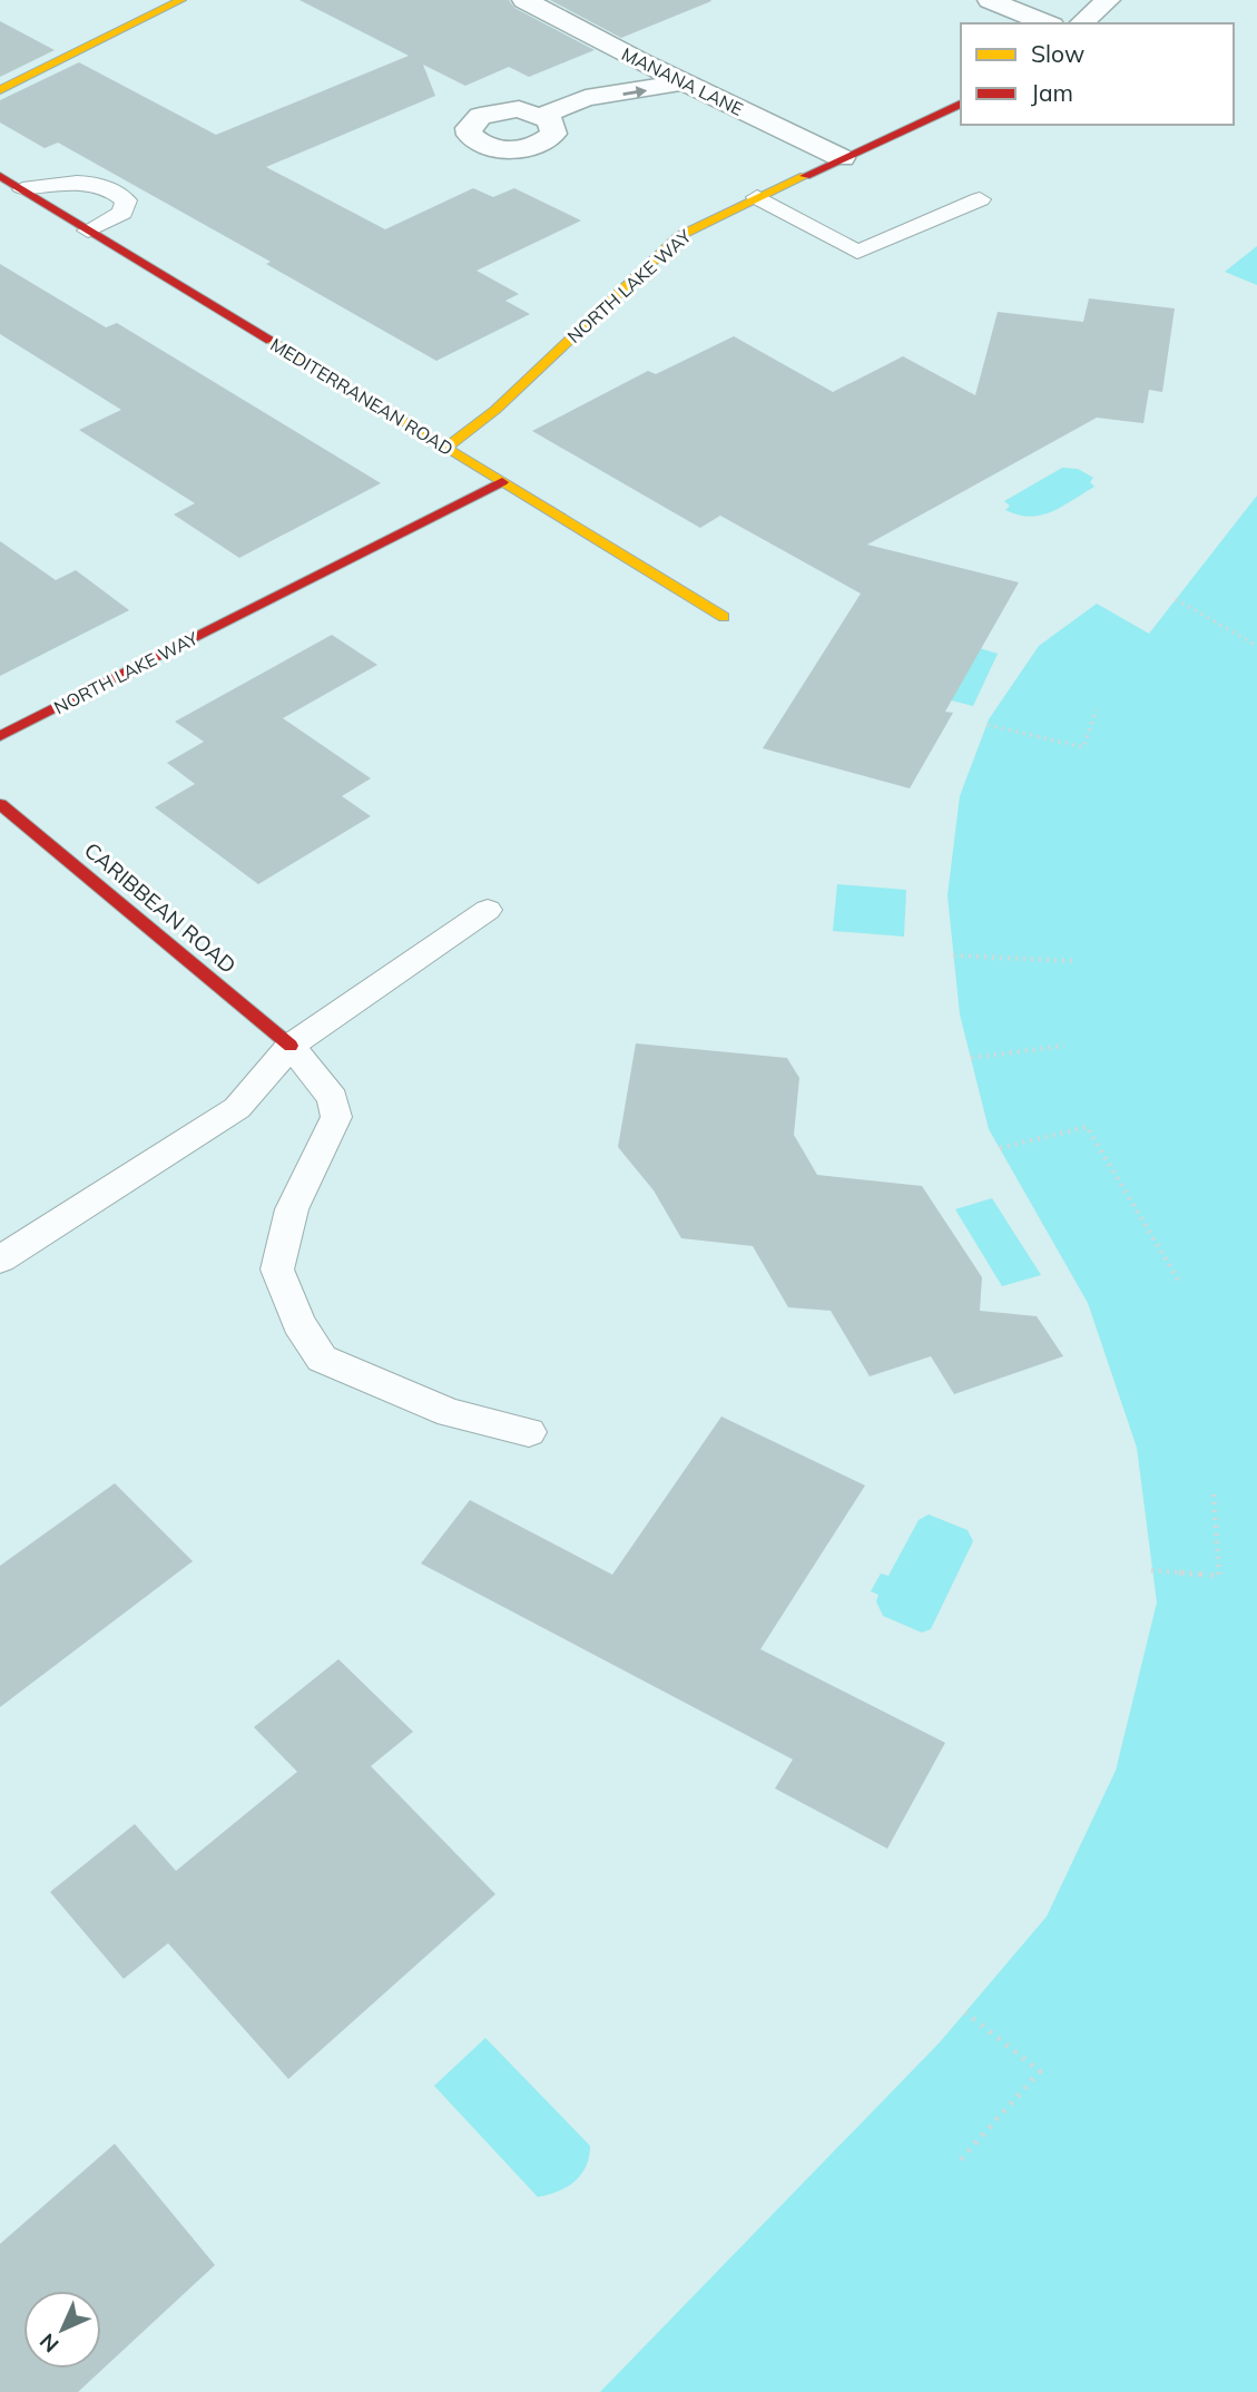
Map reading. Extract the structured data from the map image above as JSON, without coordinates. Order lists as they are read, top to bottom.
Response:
{
  "streets": {
    "street": [
      "MANANA LANE",
      "NORTH LAKE WAY",
      "MEDITERRANEAN ROAD",
      "CARIBBEAN ROAD"
    ]
  },
  "crossings": [
    ["MANANA LANE", "NORTH LAKE WAY"],
    ["NORTH LAKE WAY", "MEDITERRANEAN ROAD"]
  ],
  "legend": ["Slow", "Jam"],
  "north": "bottom left"
}
